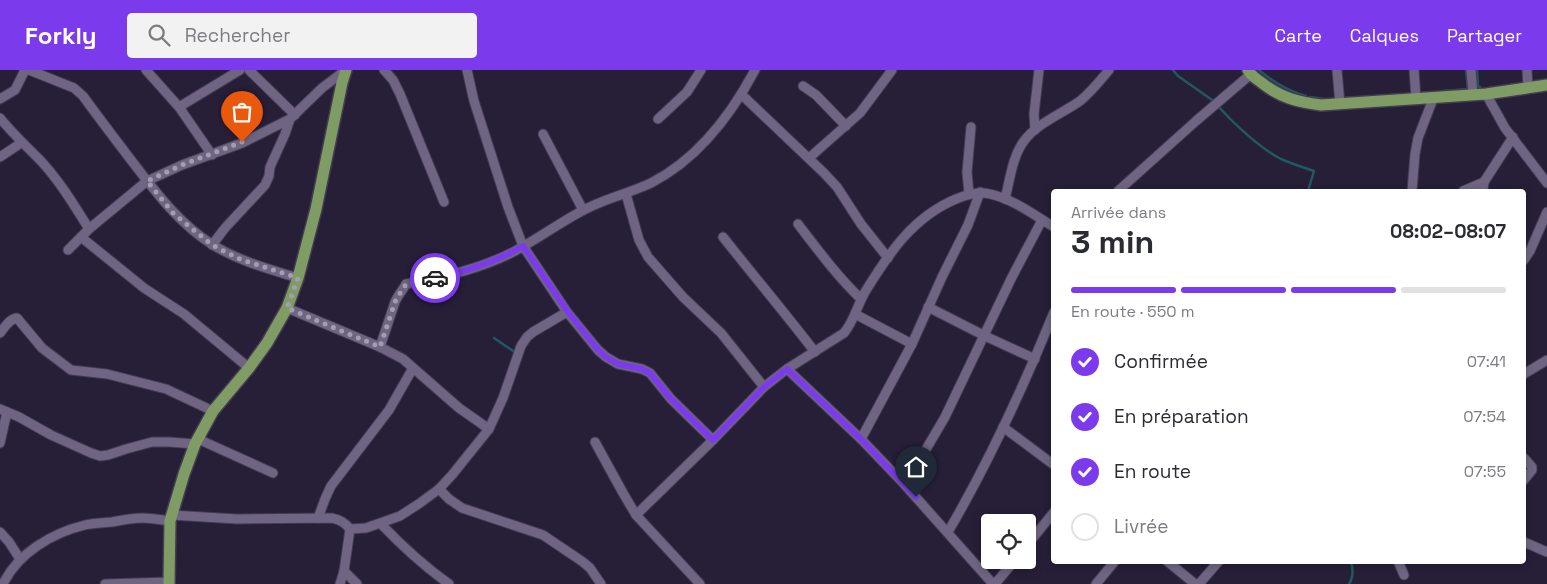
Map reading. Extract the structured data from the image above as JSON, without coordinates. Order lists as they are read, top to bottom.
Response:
{
  "page": {
    "header": "Forkly",
    "search": "Rechercher",
    "nav": ["Carte", "Calques", "Partager"],
    "heading": ["3 min", "Arrivée dans", "08:02–08:07"],
    "bar": "En route · 550 m",
    "list": [
      ["Confirmée", "07:41"],
      ["En préparation", "07:54"],
      ["En route", "07:55"],
      "Livrée"
    ]
  }
}
